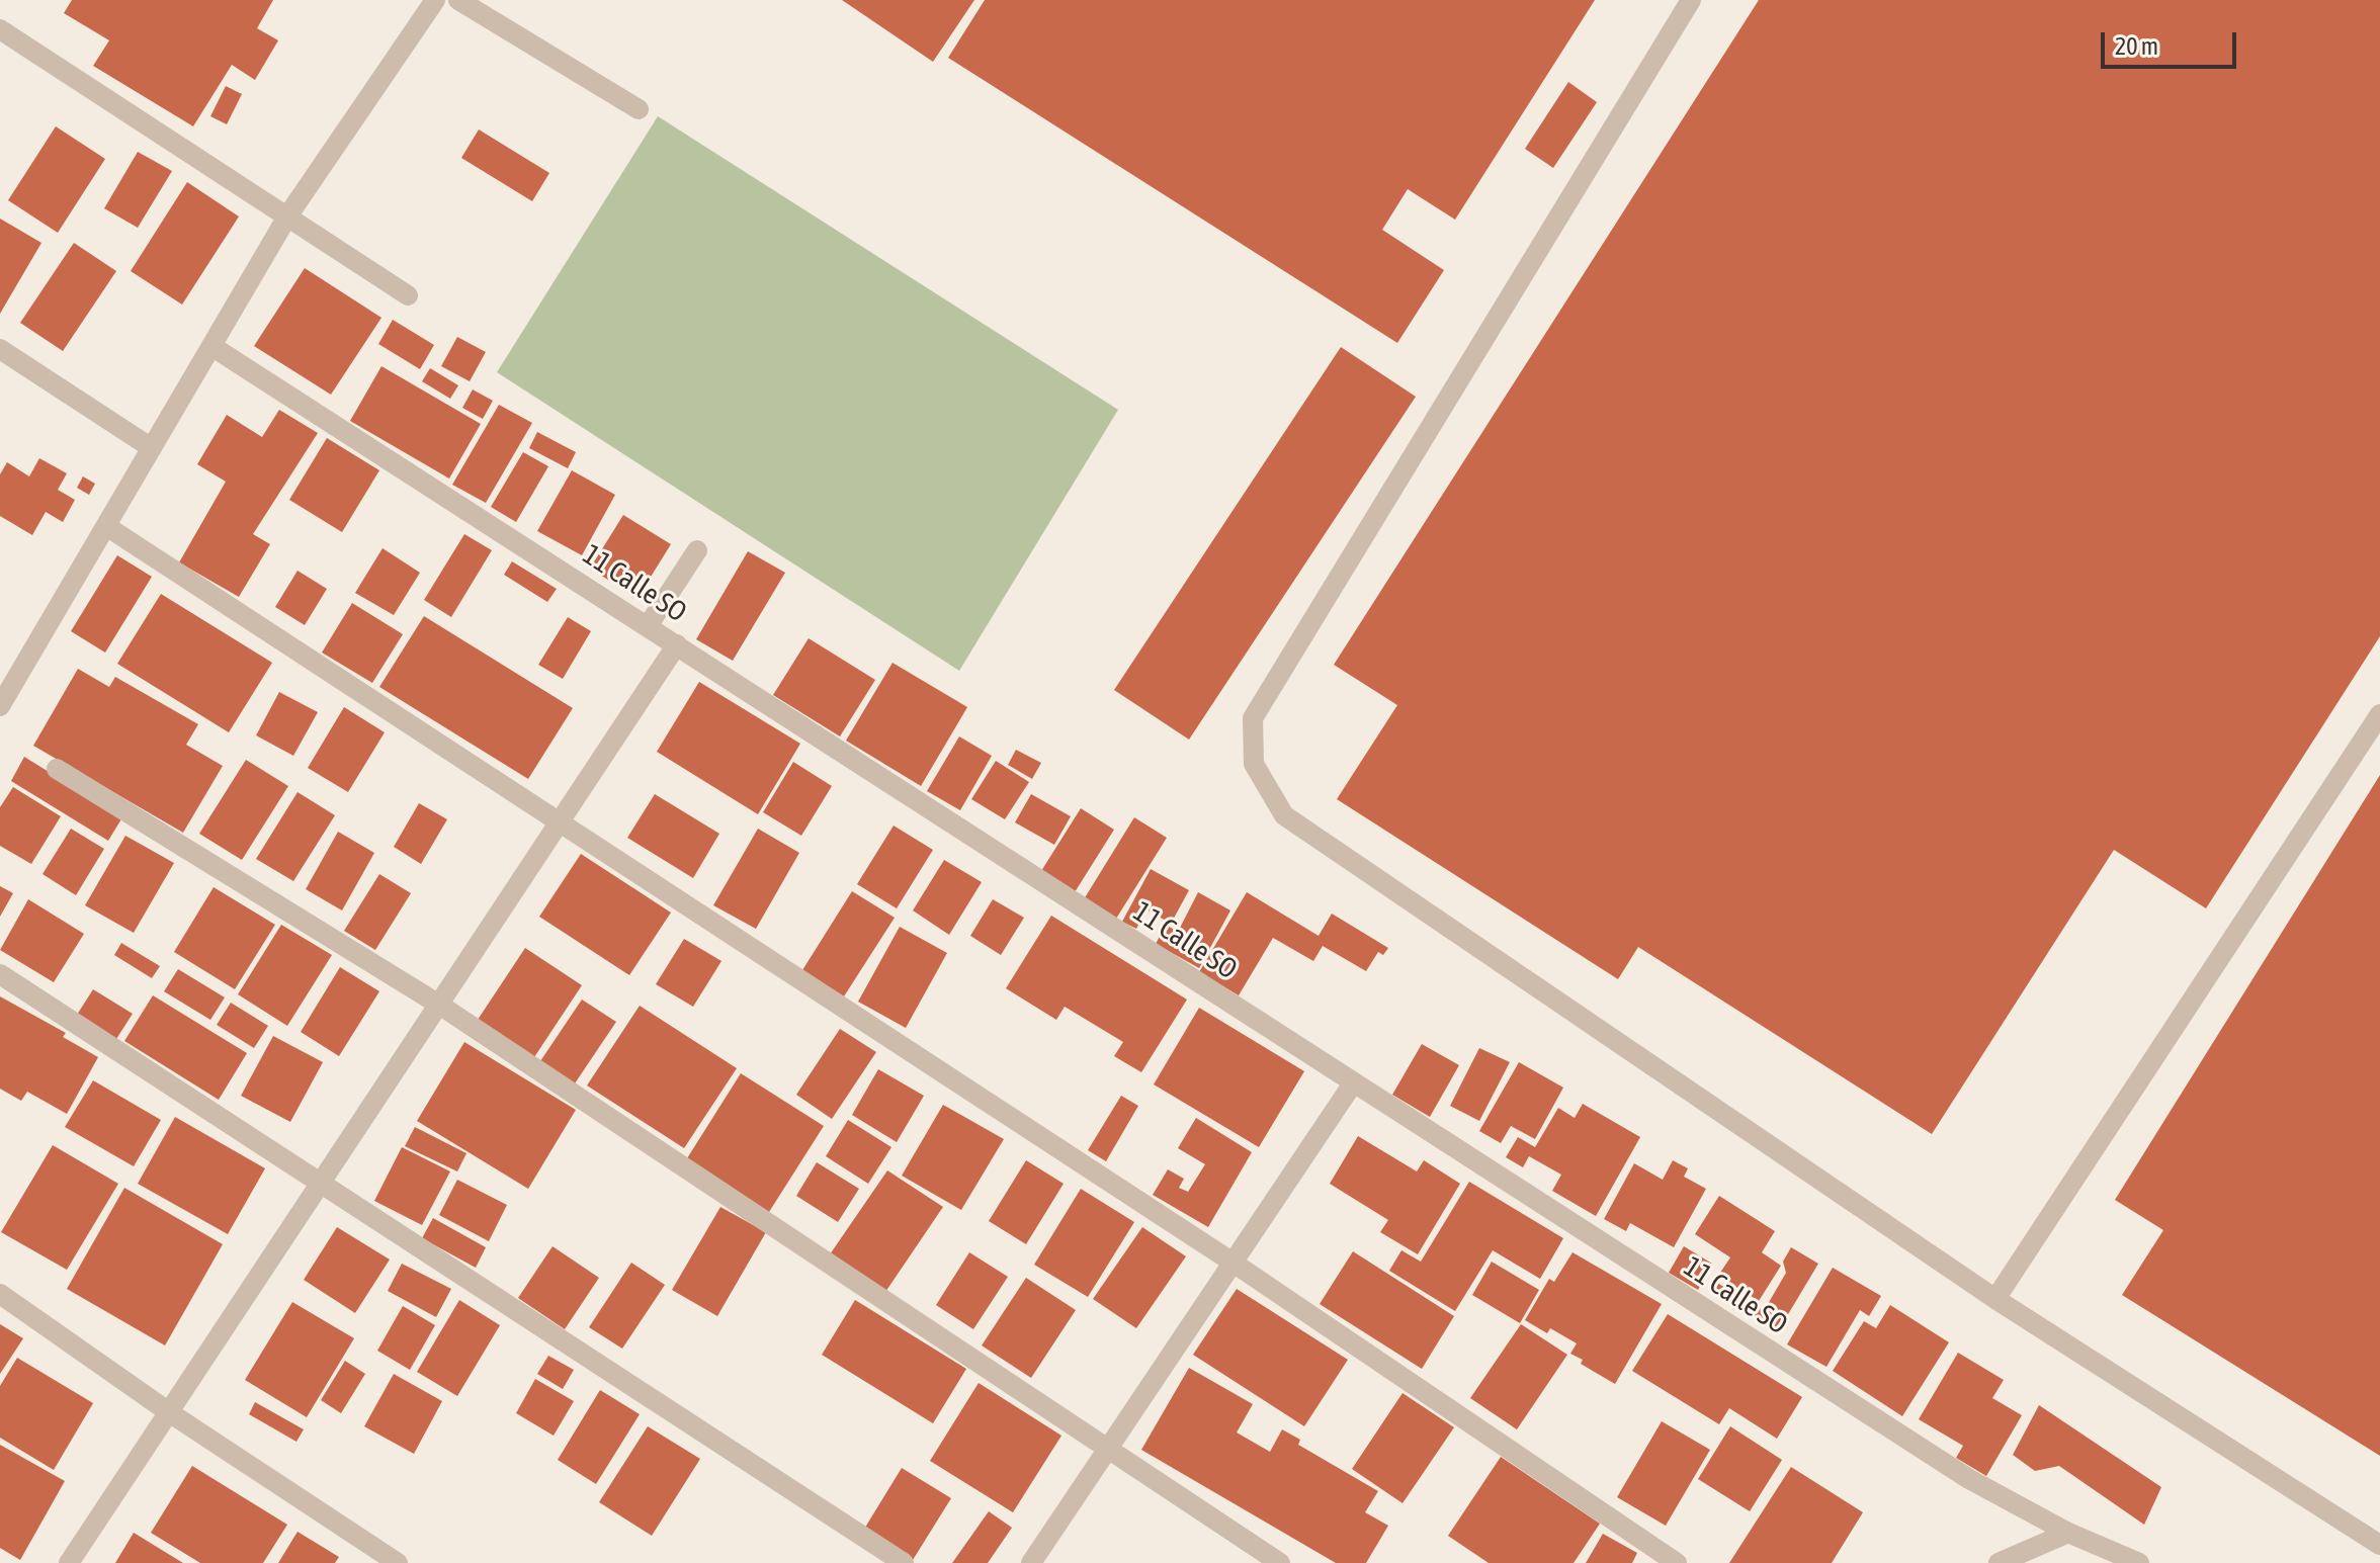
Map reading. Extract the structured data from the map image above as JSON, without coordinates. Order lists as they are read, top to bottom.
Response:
{
  "streets": {
    "street": ["11 Calle SO"]
  },
  "scale_bar": "20 m"
}
